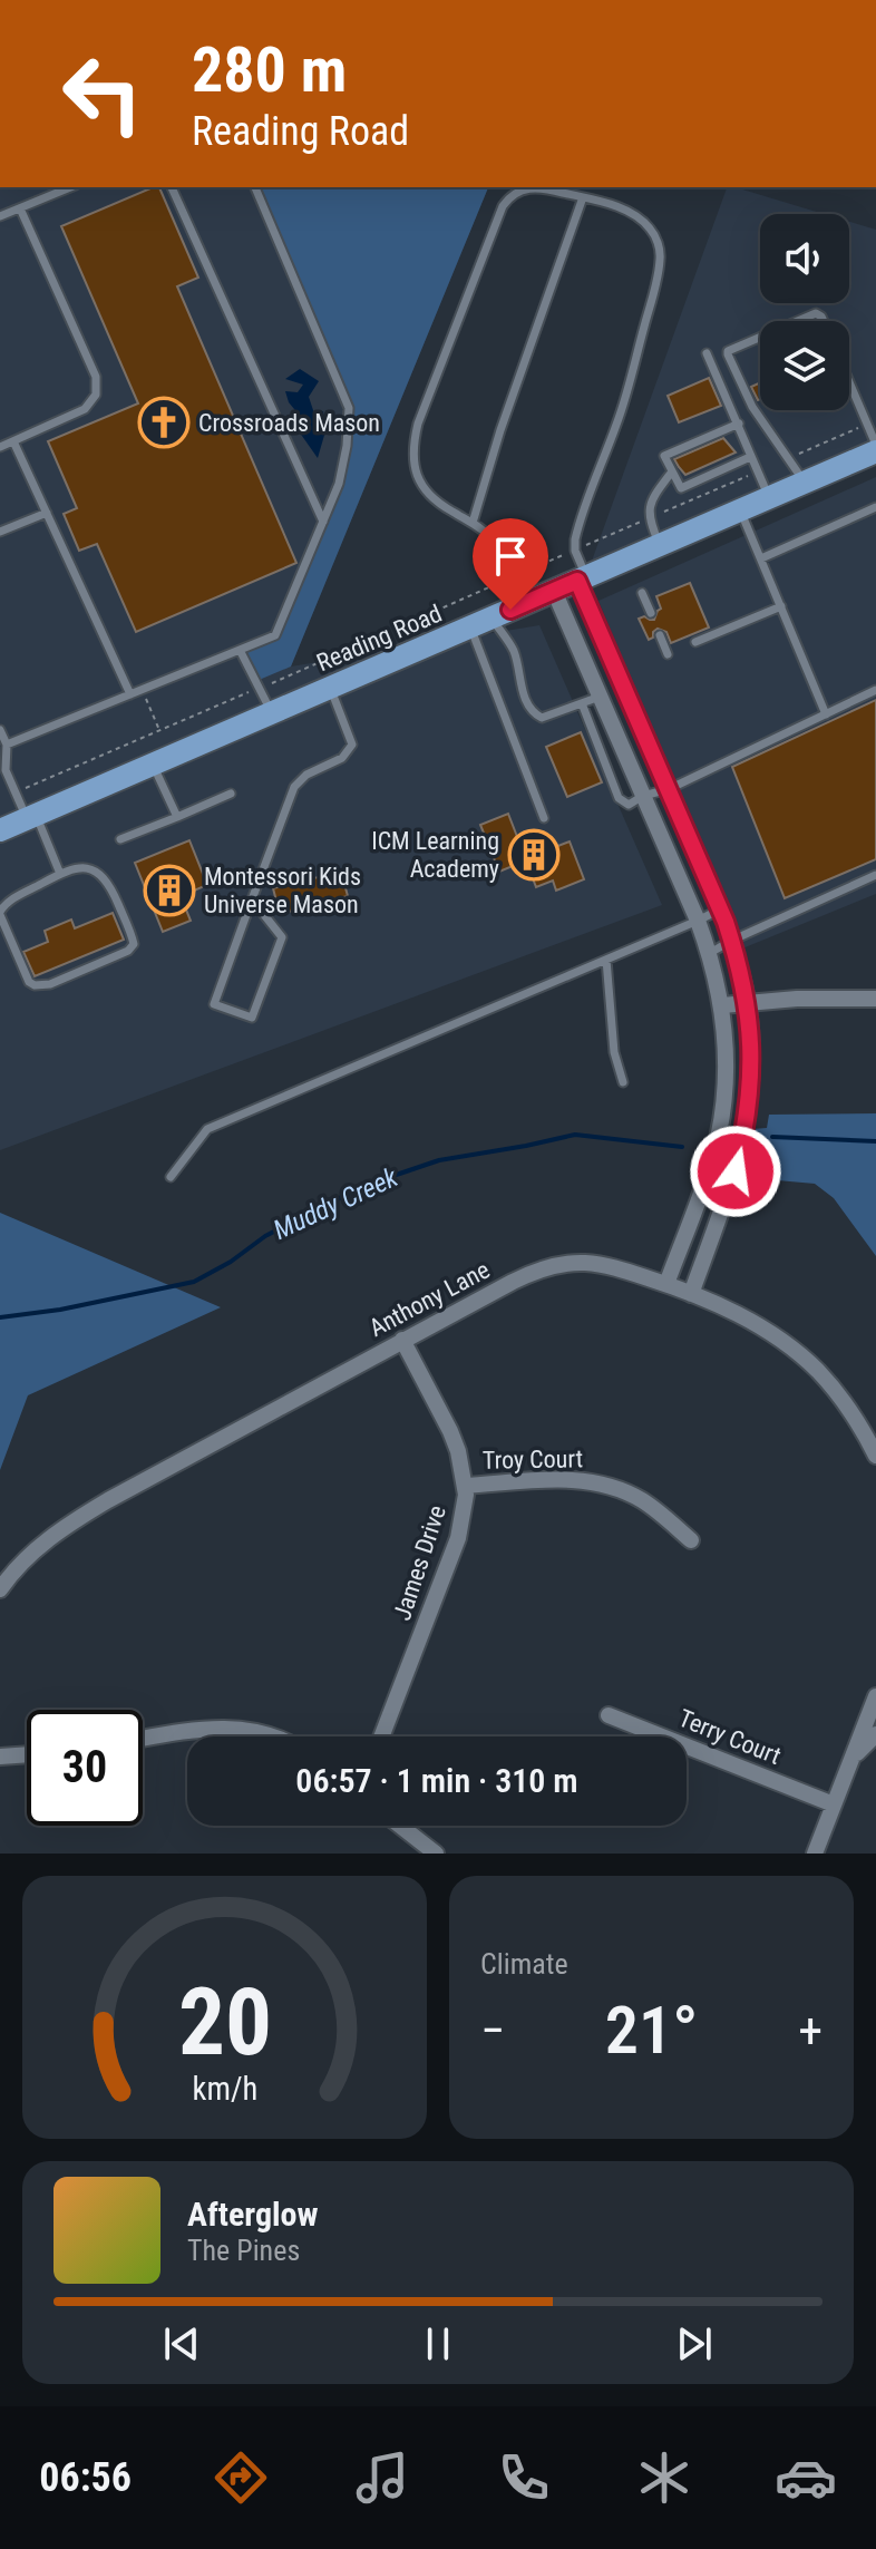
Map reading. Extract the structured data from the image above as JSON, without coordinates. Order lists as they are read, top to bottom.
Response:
{
  "streets": {
    "main road": ["Reading Road"],
    "street": [
      "Anthony Lane",
      "Troy Court",
      "James Drive",
      "Terry Court"
    ]
  },
  "crossings": [
    ["Anthony Lane", "James Drive"],
    ["Troy Court", "James Drive"]
  ],
  "water": ["Muddy Creek"],
  "places": {
    "church": ["Crossroads Mason"],
    "building": ["ICM Learning Academy", "Montessori Kids Universe Mason"]
  },
  "page": {
    "turn": ["280 m", "Reading Road"],
    "limit": "30",
    "trip": "06:57 · 1 min · 310 m",
    "tile": "Climate",
    "heat": ["−", "21°", "+"],
    "song": ["Afterglow", "The Pines"],
    "tabs": "06:56",
    "gauge": ["20", "km/h"]
  }
}
